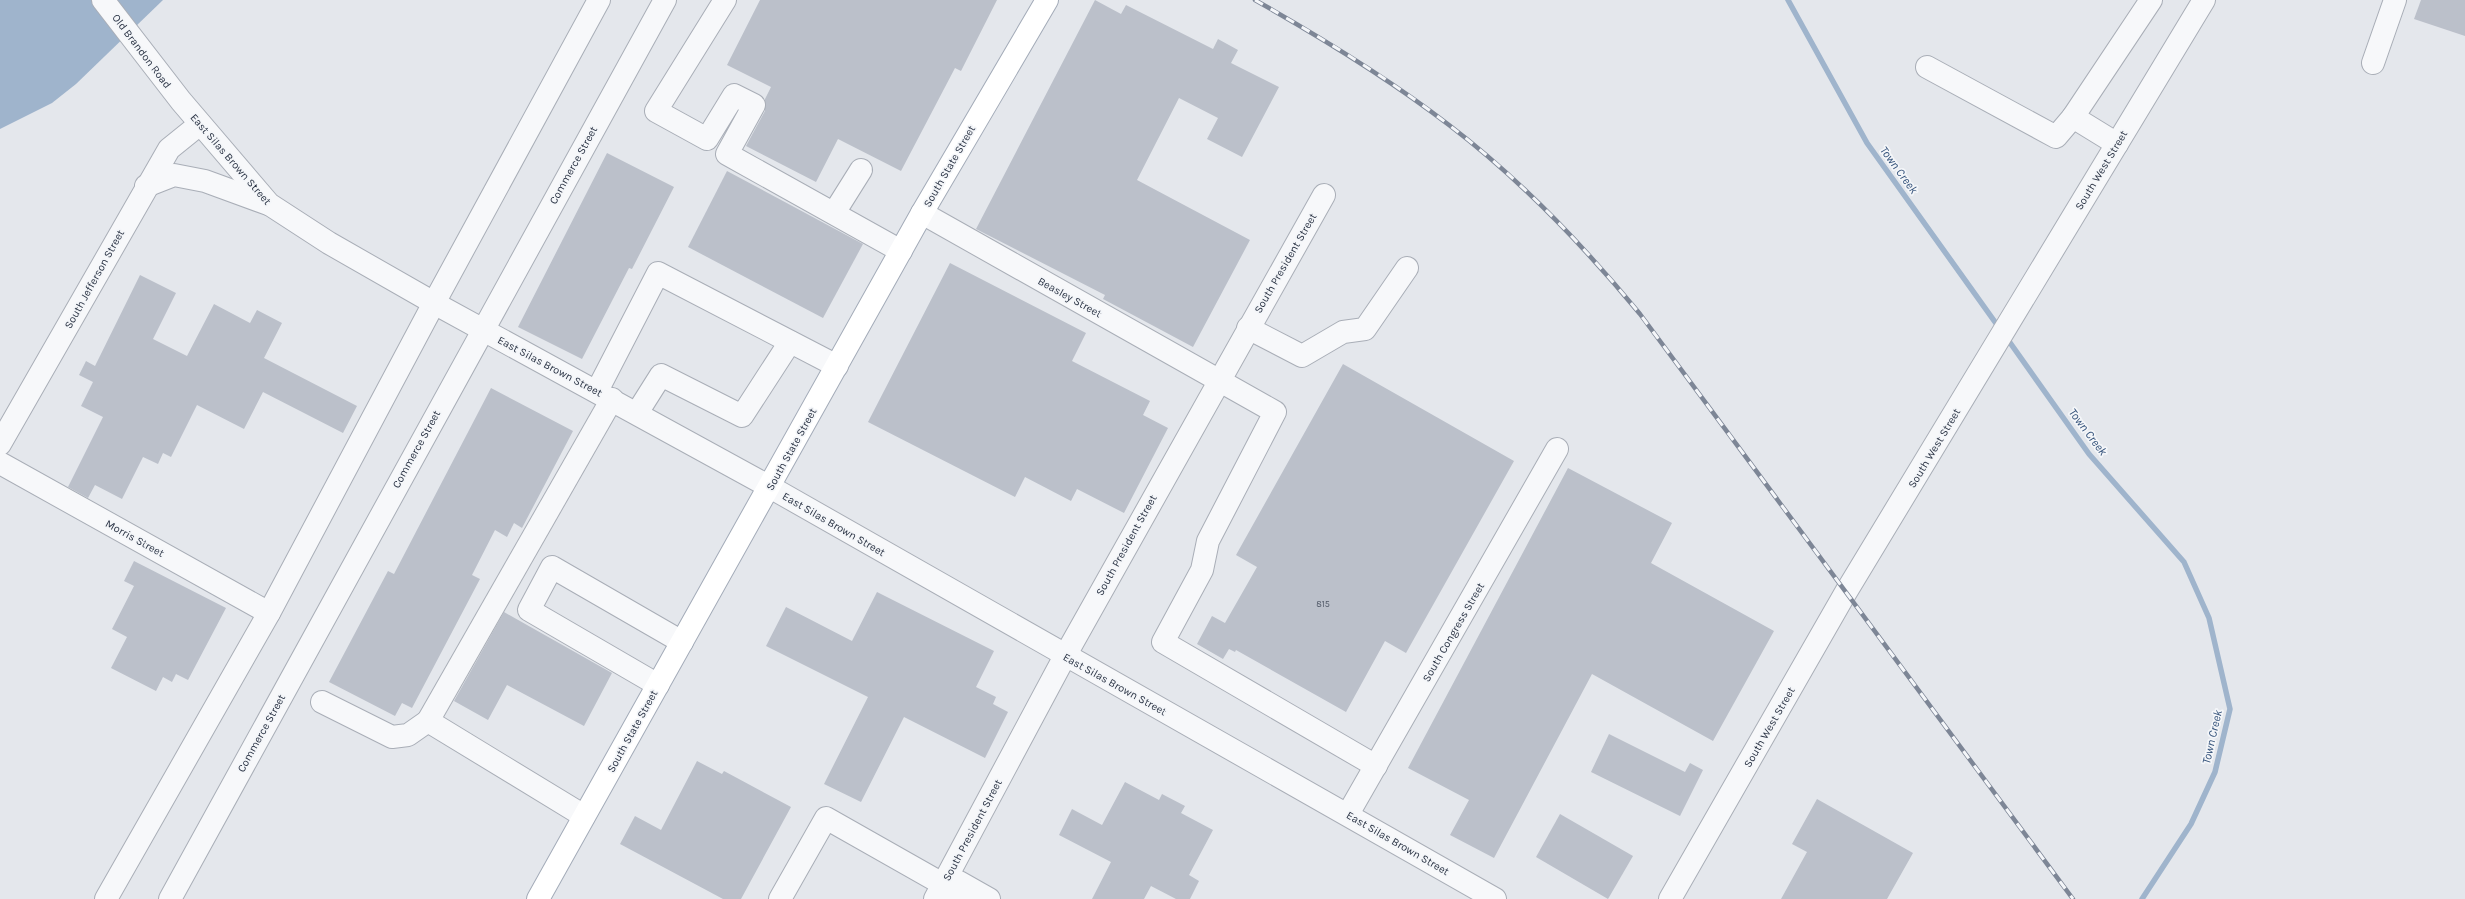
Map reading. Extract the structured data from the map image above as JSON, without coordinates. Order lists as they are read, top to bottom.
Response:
{
  "streets": {
    "main road": ["South State Street"],
    "street": [
      "Old Brandon Road",
      "East Silas Brown Street",
      "Commerce Street",
      "South West Street",
      "South President Street",
      "South Jefferson Street",
      "Beasley Street",
      "Morris Street",
      "South Congress Street"
    ]
  },
  "crossings": [
    ["Old Brandon Road", "East Silas Brown Street"],
    ["East Silas Brown Street", "Commerce Street"],
    ["East Silas Brown Street", "South State Street"],
    ["East Silas Brown Street", "South President Street"],
    ["East Silas Brown Street", "South Jefferson Street"],
    ["East Silas Brown Street", "South Congress Street"],
    ["South State Street", "Beasley Street"],
    ["South President Street", "Beasley Street"],
    ["Beasley Street", "South Congress Street"]
  ],
  "water": ["Town Creek"],
  "house_numbers": ["815"]
}
